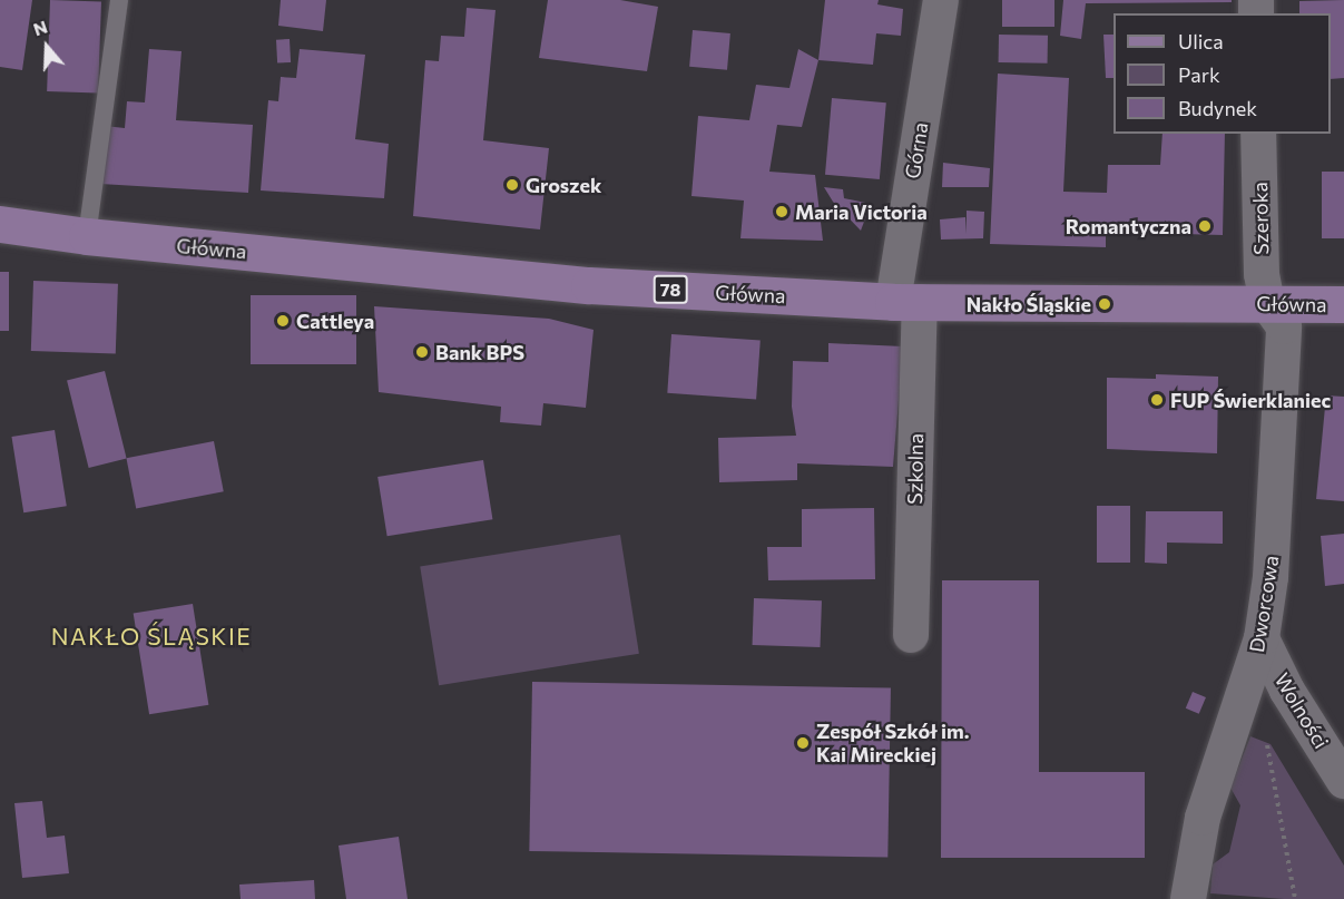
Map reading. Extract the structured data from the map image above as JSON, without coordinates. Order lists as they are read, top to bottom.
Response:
{
  "streets": {
    "main road": ["Główna", "78"],
    "street": [
      "Górna",
      "Szeroka",
      "Szkolna",
      "Dworcowa",
      "Wolności"
    ]
  },
  "crossings": [
    ["Górna", "Główna"],
    ["Górna", "Szkolna"],
    ["Szeroka", "Główna"],
    ["Szeroka", "Dworcowa"],
    ["Główna", "Szkolna"],
    ["Główna", "Dworcowa"],
    ["Dworcowa", "Wolności"]
  ],
  "districts": ["NAKŁO ŚLĄSKIE"],
  "places": [
    "Groszek",
    "Maria Victoria",
    "Romantyczna",
    "Nakło Śląskie",
    "Cattleya",
    "Bank BPS",
    "FUP Świerklaniec",
    "Zespół Szkół im. Kai Mireckiej"
  ],
  "legend": ["Ulica", "Park", "Budynek"],
  "north": "top"
}
